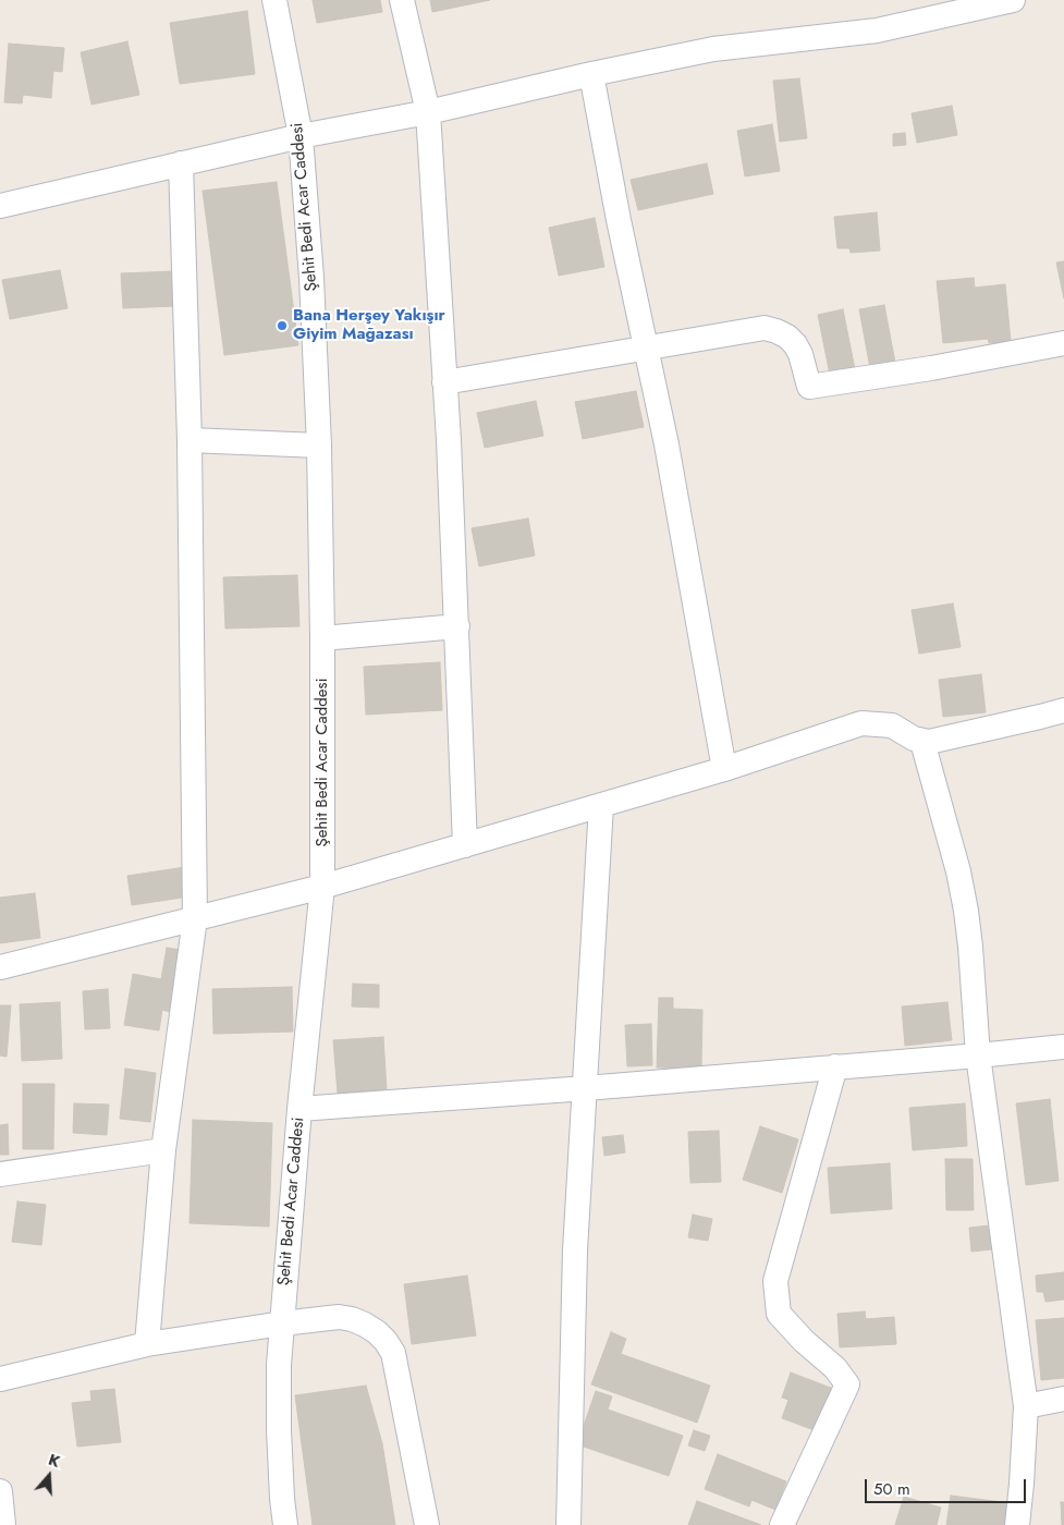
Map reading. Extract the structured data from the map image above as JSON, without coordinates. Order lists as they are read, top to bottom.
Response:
{
  "streets": {
    "street": ["Şehit Bedi Acar Caddesi"]
  },
  "places": ["Bana Herşey Yakışır Giyim Mağazası"],
  "scale_bar": "50 m",
  "north": "top"
}
